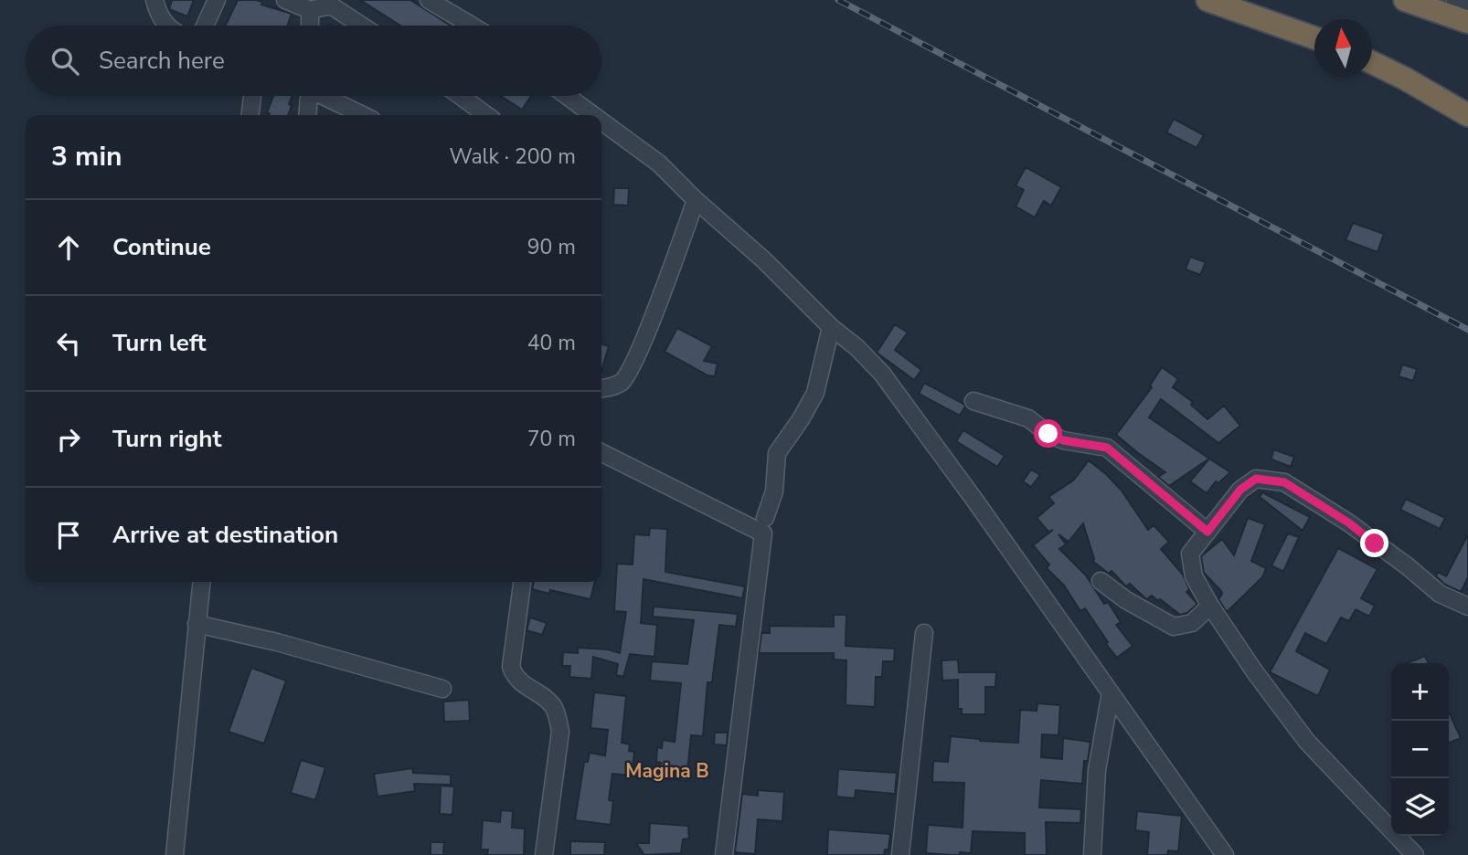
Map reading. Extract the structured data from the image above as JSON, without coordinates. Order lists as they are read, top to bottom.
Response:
{
  "districts": ["Magina B"],
  "north": "top",
  "page": {
    "search": "Search here",
    "heading": ["3 min", "Walk · 200 m"],
    "list": [
      ["Continue", "90 m"],
      ["Turn left", "40 m"],
      ["Turn right", "70 m"],
      "Arrive at destination"
    ],
    "map_buttons": ["+", "−"]
  }
}
